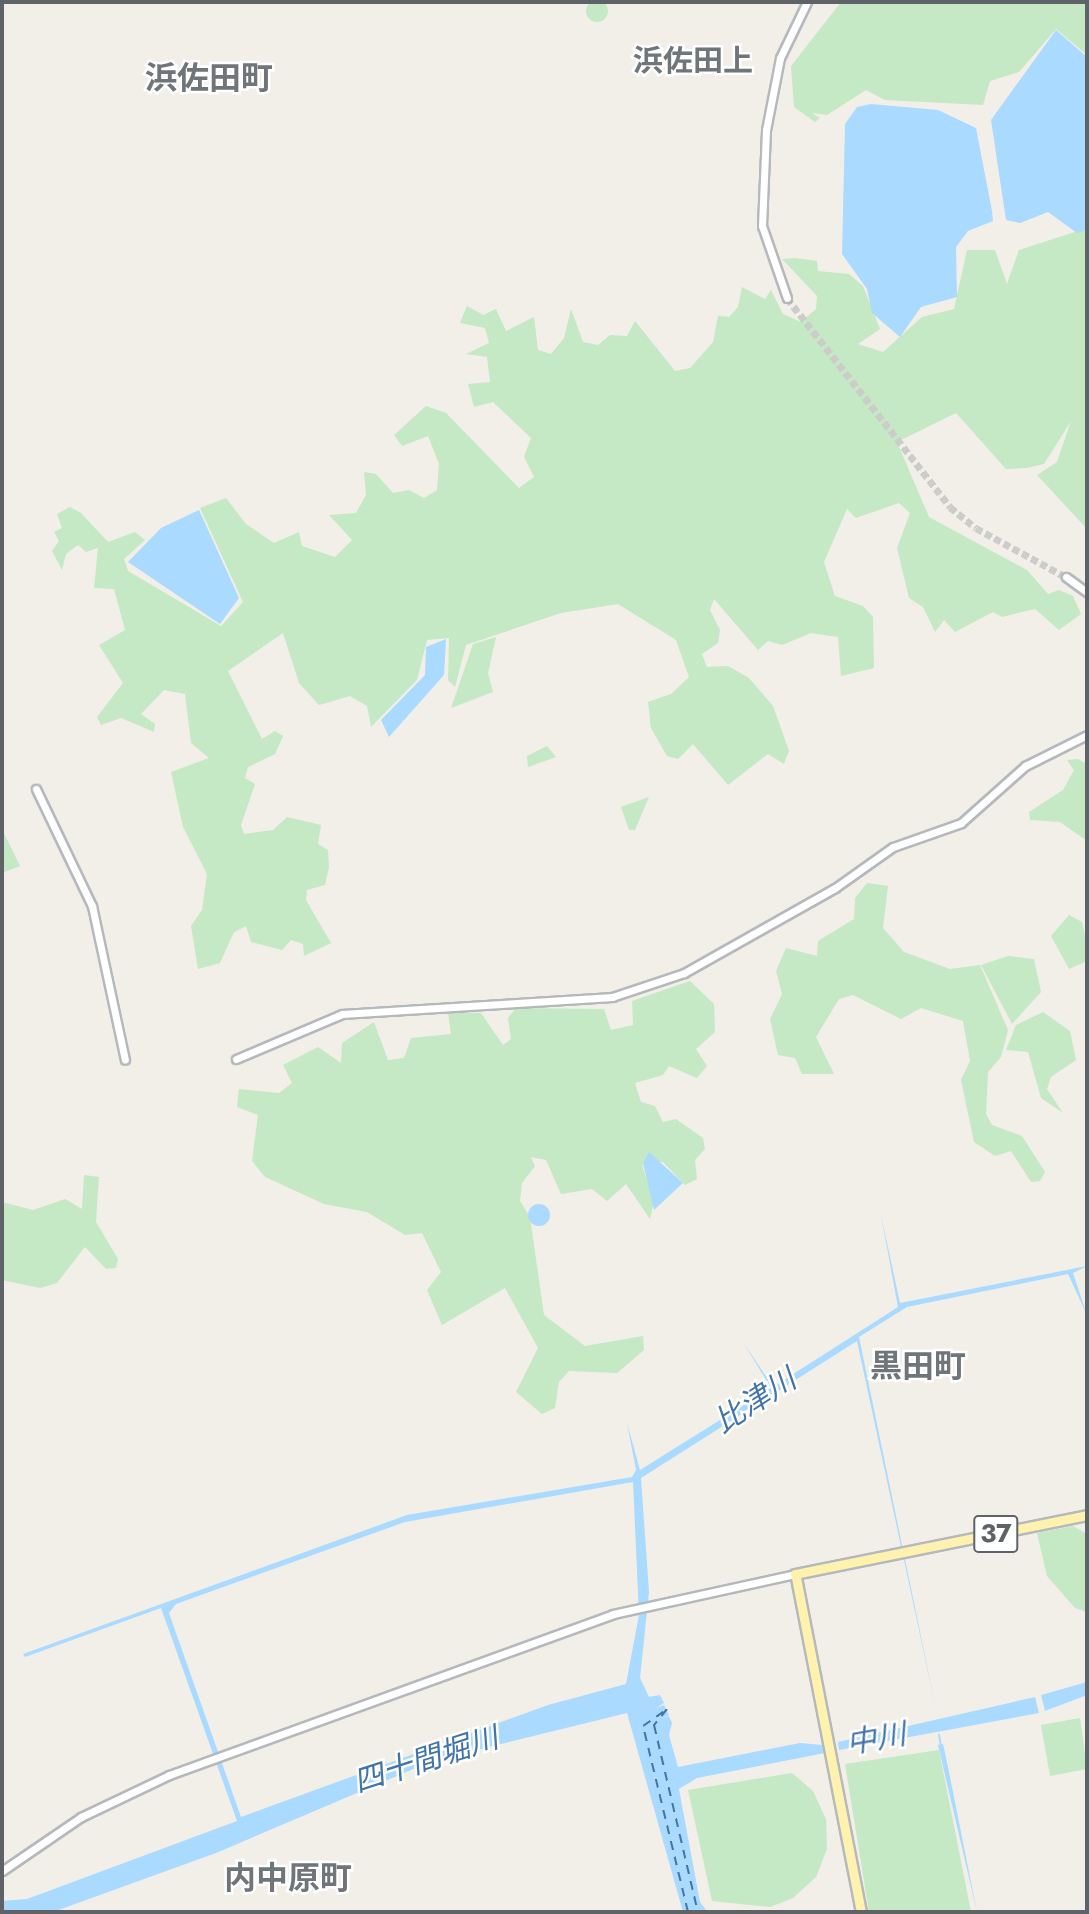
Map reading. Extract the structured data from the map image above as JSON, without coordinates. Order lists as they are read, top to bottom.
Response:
{
  "streets": {
    "main road": ["37"]
  },
  "districts": [
    "浜佐田上",
    "浜佐田町",
    "黒田町",
    "内中原町"
  ],
  "water": ["比津川", "中川", "四十間堀川"]
}
